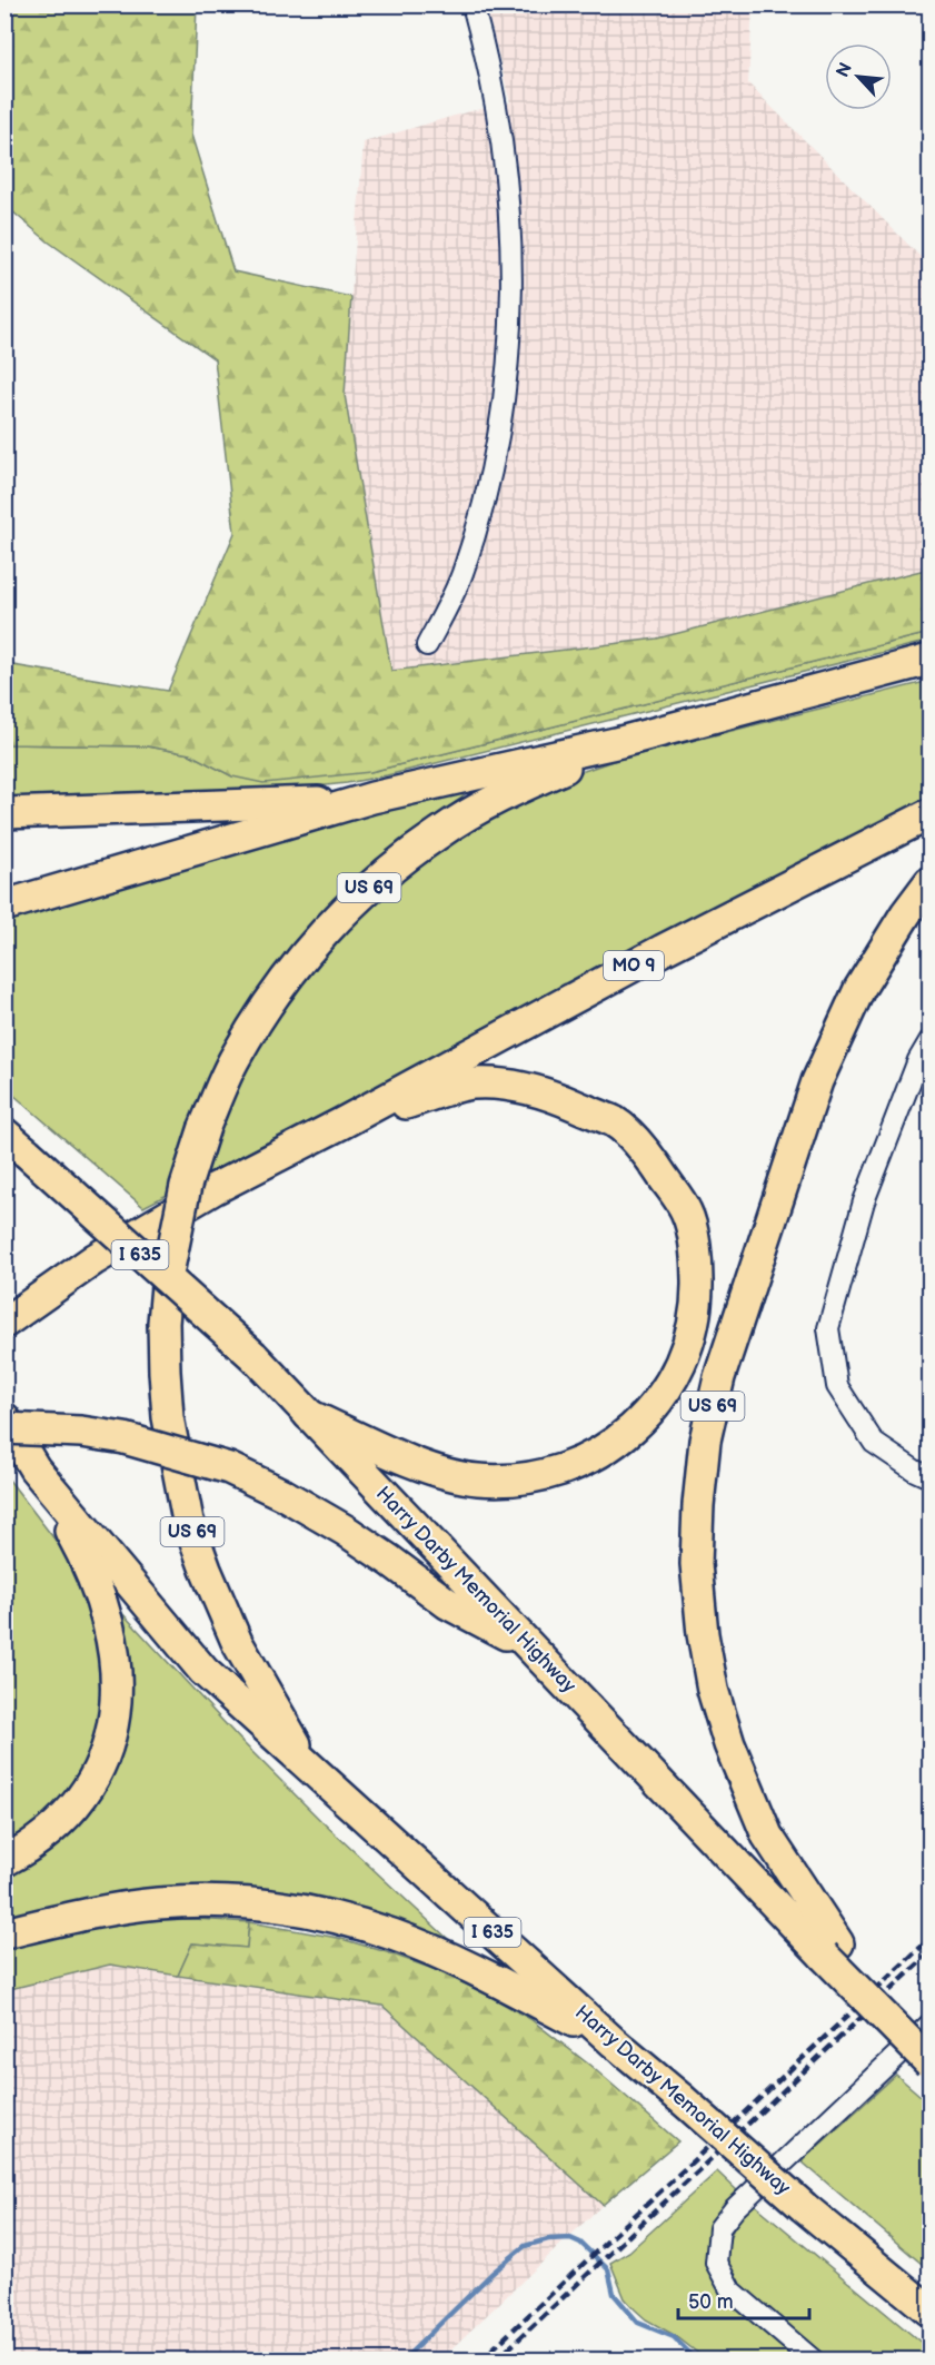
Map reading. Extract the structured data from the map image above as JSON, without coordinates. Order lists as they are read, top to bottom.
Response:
{
  "streets": {
    "highway": [
      "US 69",
      "MO 9",
      "I 635",
      "Harry Darby Memorial Highway"
    ]
  },
  "crossings": [
    ["US 69", "Harry Darby Memorial Highway"]
  ],
  "scale_bar": "50 m",
  "north": "top left"
}
